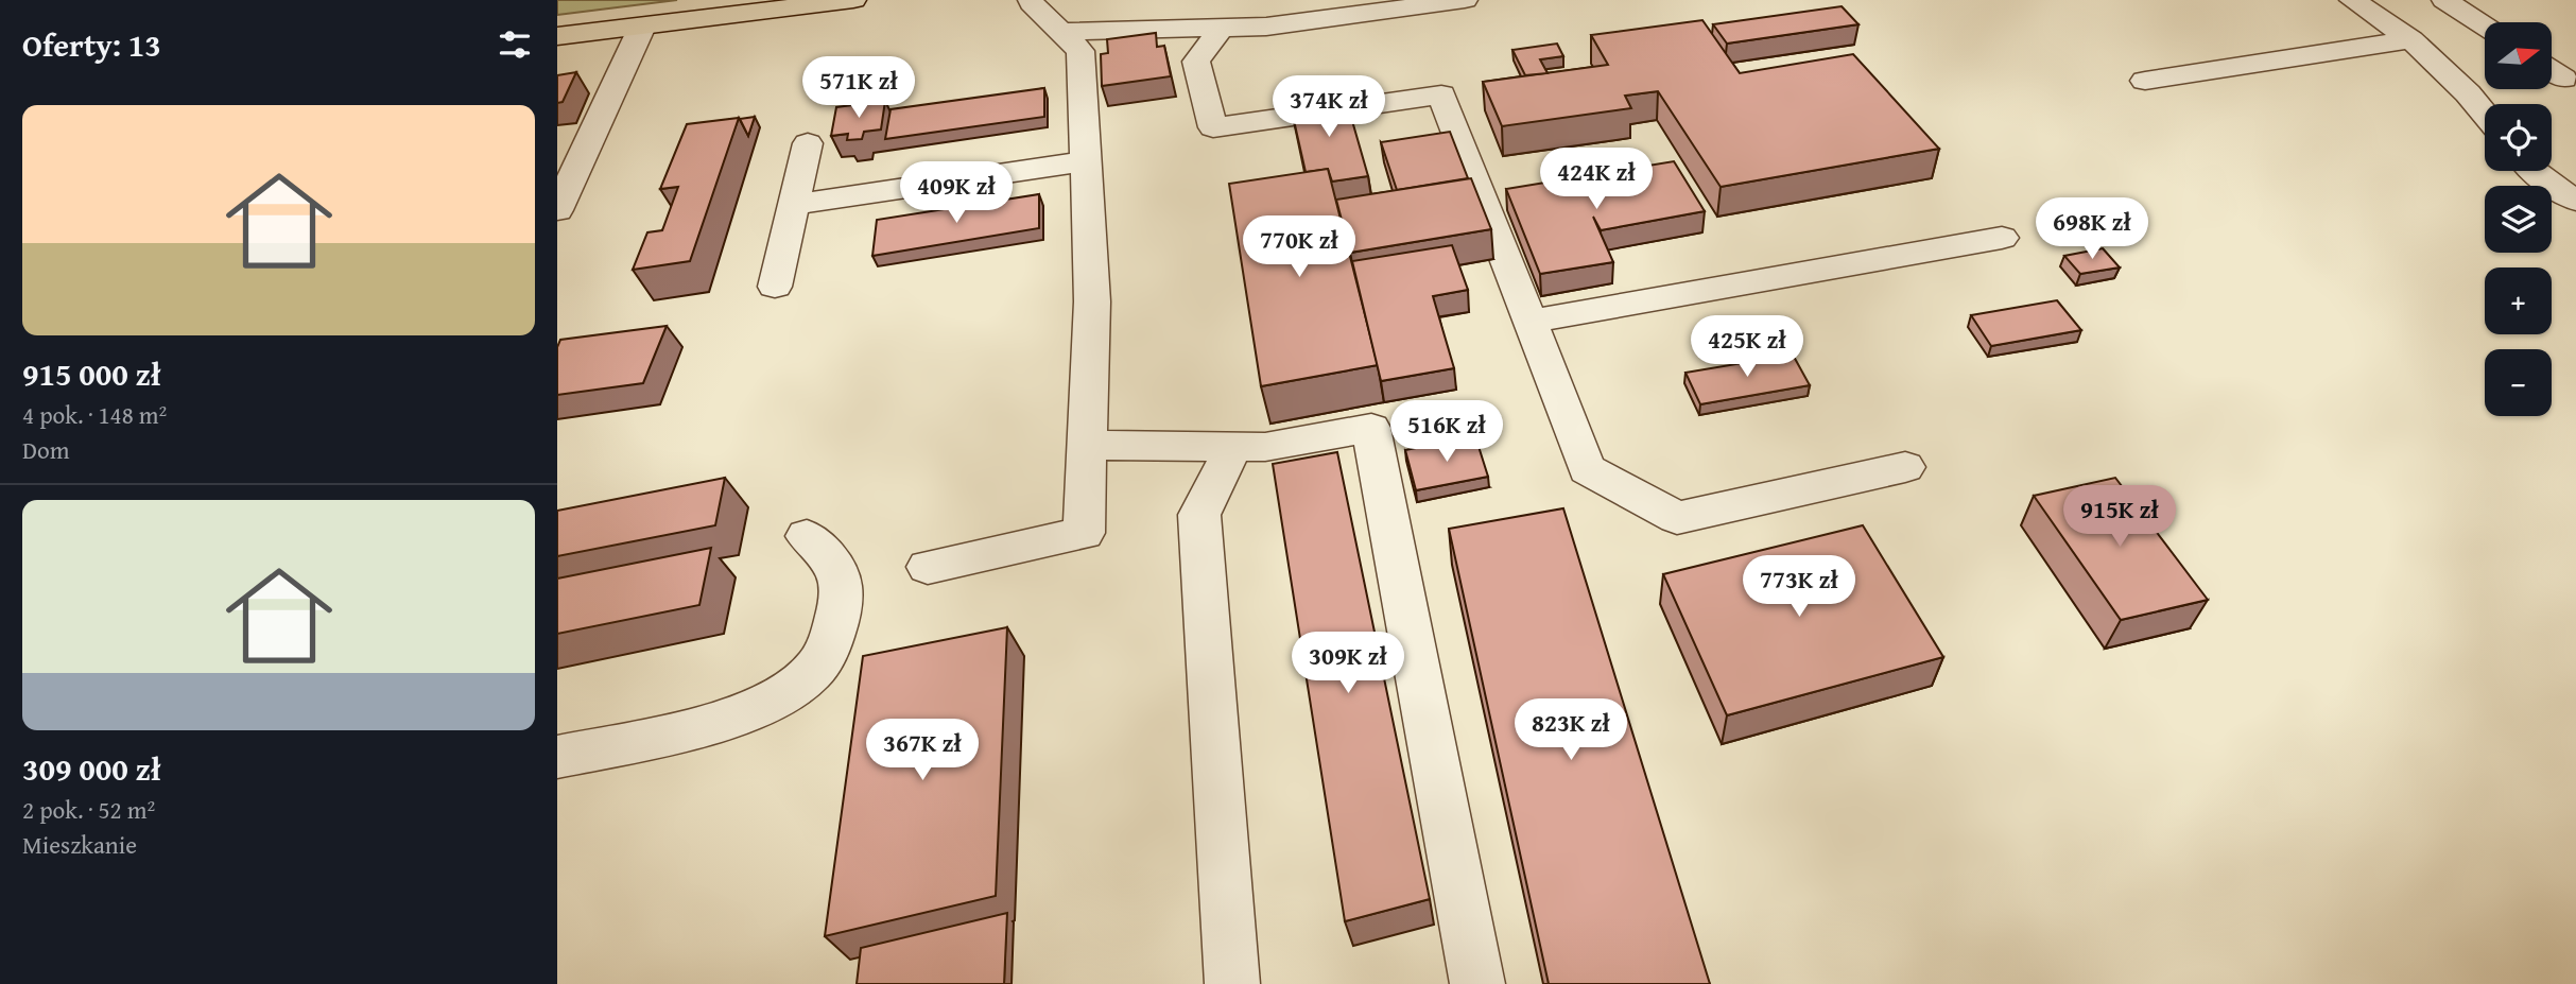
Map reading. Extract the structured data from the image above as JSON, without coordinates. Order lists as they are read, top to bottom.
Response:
{
  "north": "right",
  "page": {
    "heading": "Oferty: 13",
    "map_buttons": ["+", "−"],
    "price": [
      "571K zł",
      "374K zł",
      "424K zł",
      "409K zł",
      "698K zł",
      "770K zł",
      "425K zł",
      "516K zł",
      "915K zł",
      "773K zł",
      "309K zł",
      "823K zł",
      "367K zł"
    ],
    "list": [
      {
        "name": "915 000 zł",
        "note": "4 pok. · 148 m² · Dom"
      },
      {
        "name": "309 000 zł",
        "note": "2 pok. · 52 m² · Mieszkanie"
      }
    ]
  }
}
